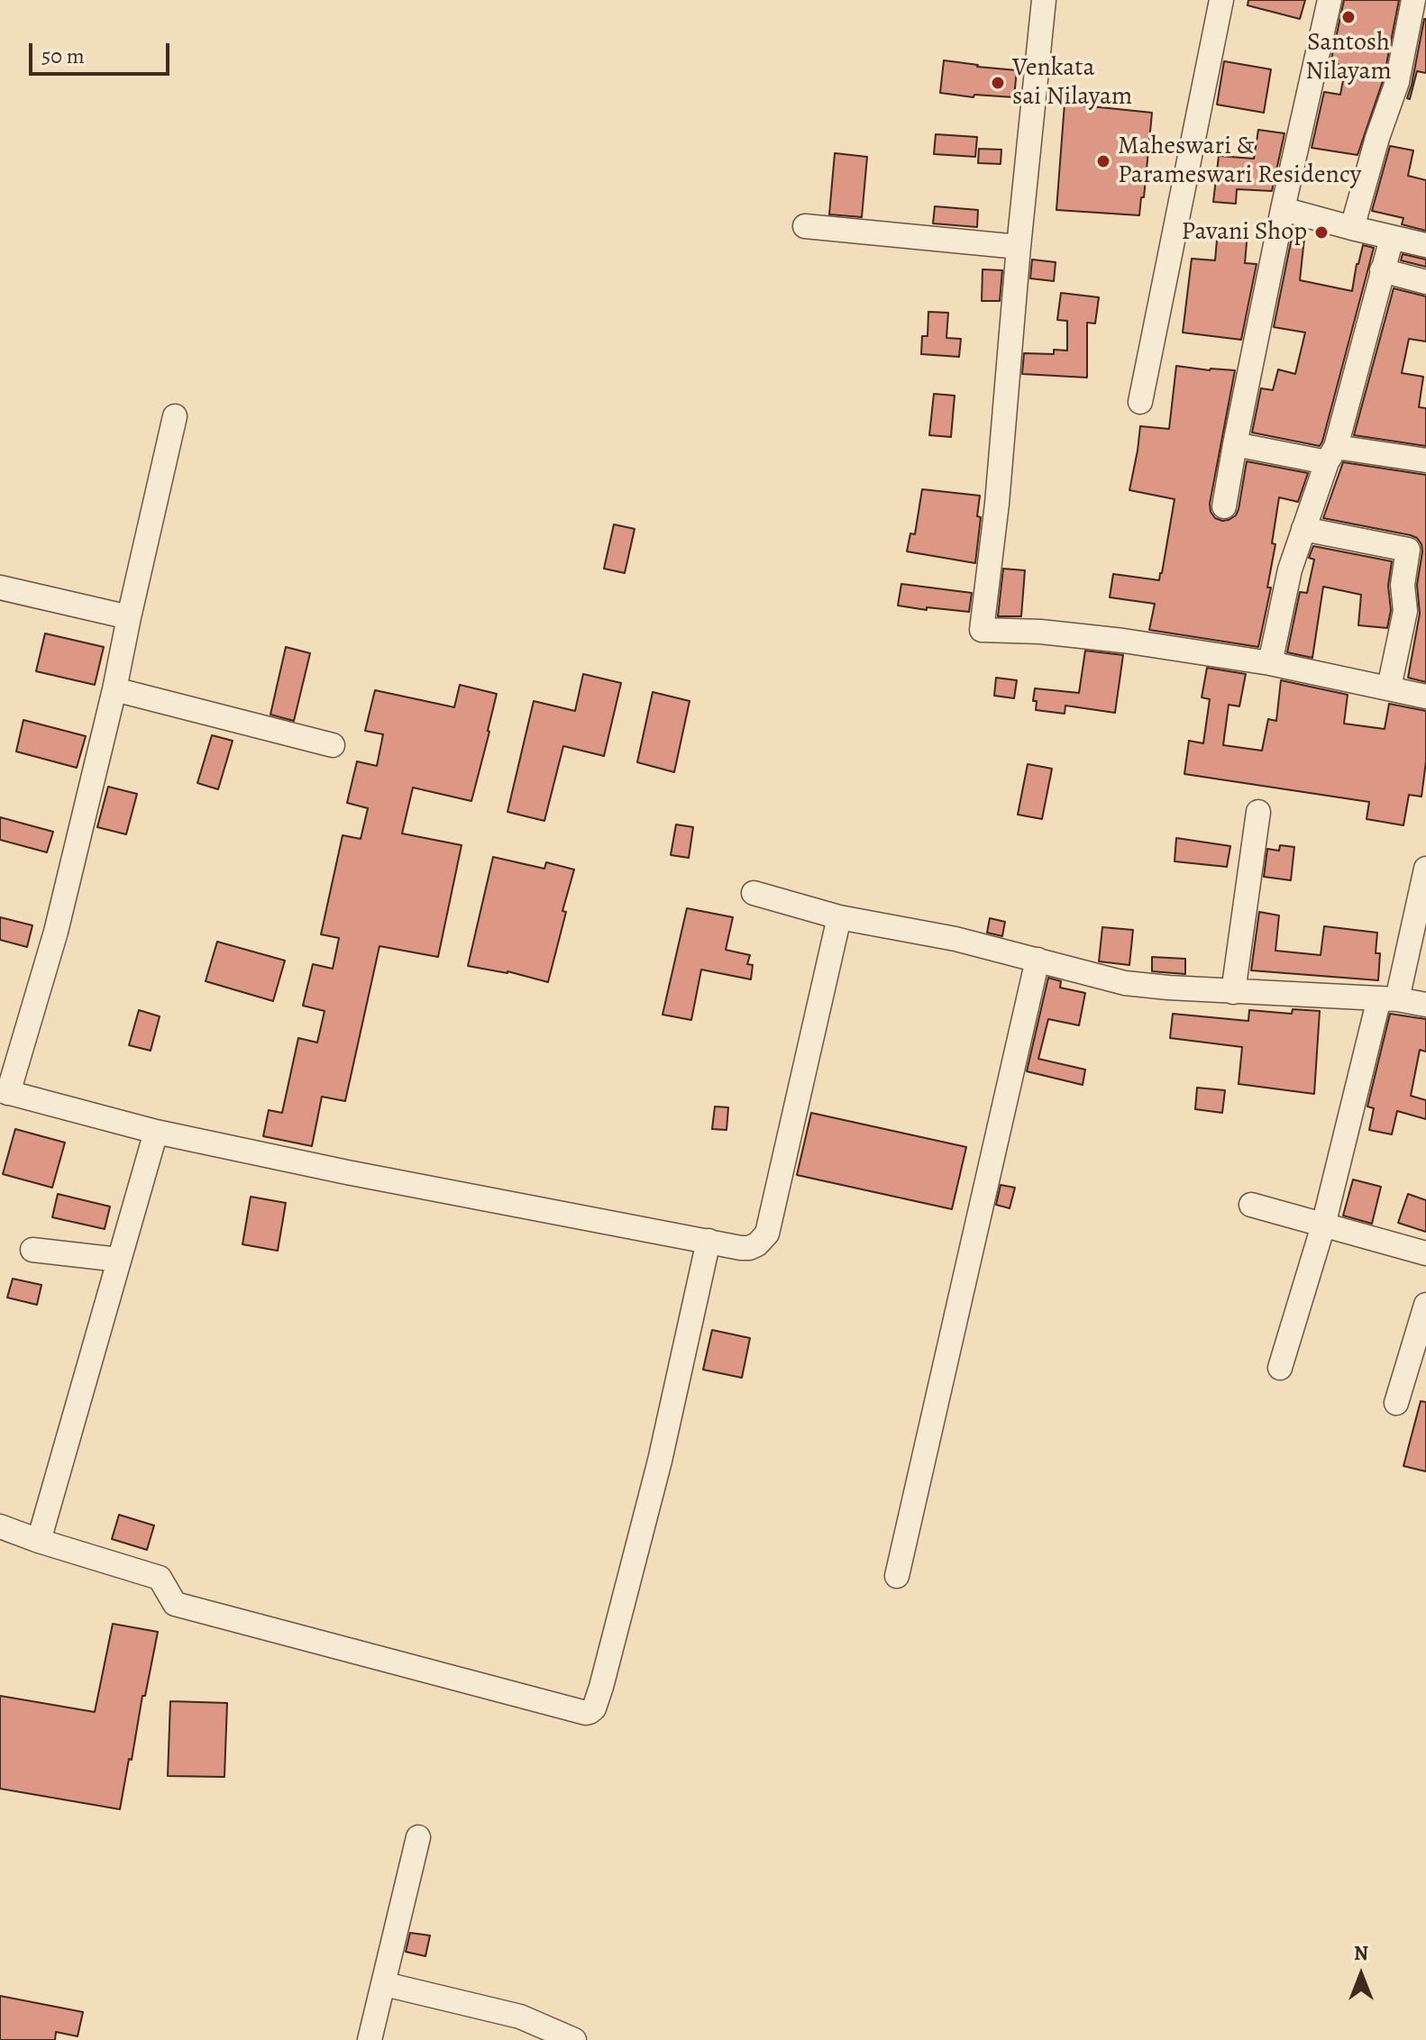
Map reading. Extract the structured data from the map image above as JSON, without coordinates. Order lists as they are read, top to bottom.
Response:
{
  "places": [
    "Santosh Nilayam",
    "Venkata sai Nilayam",
    "Maheswari & Parameswari Residency",
    "Pavani Shop"
  ],
  "scale_bar": "50 m",
  "north": "top"
}
